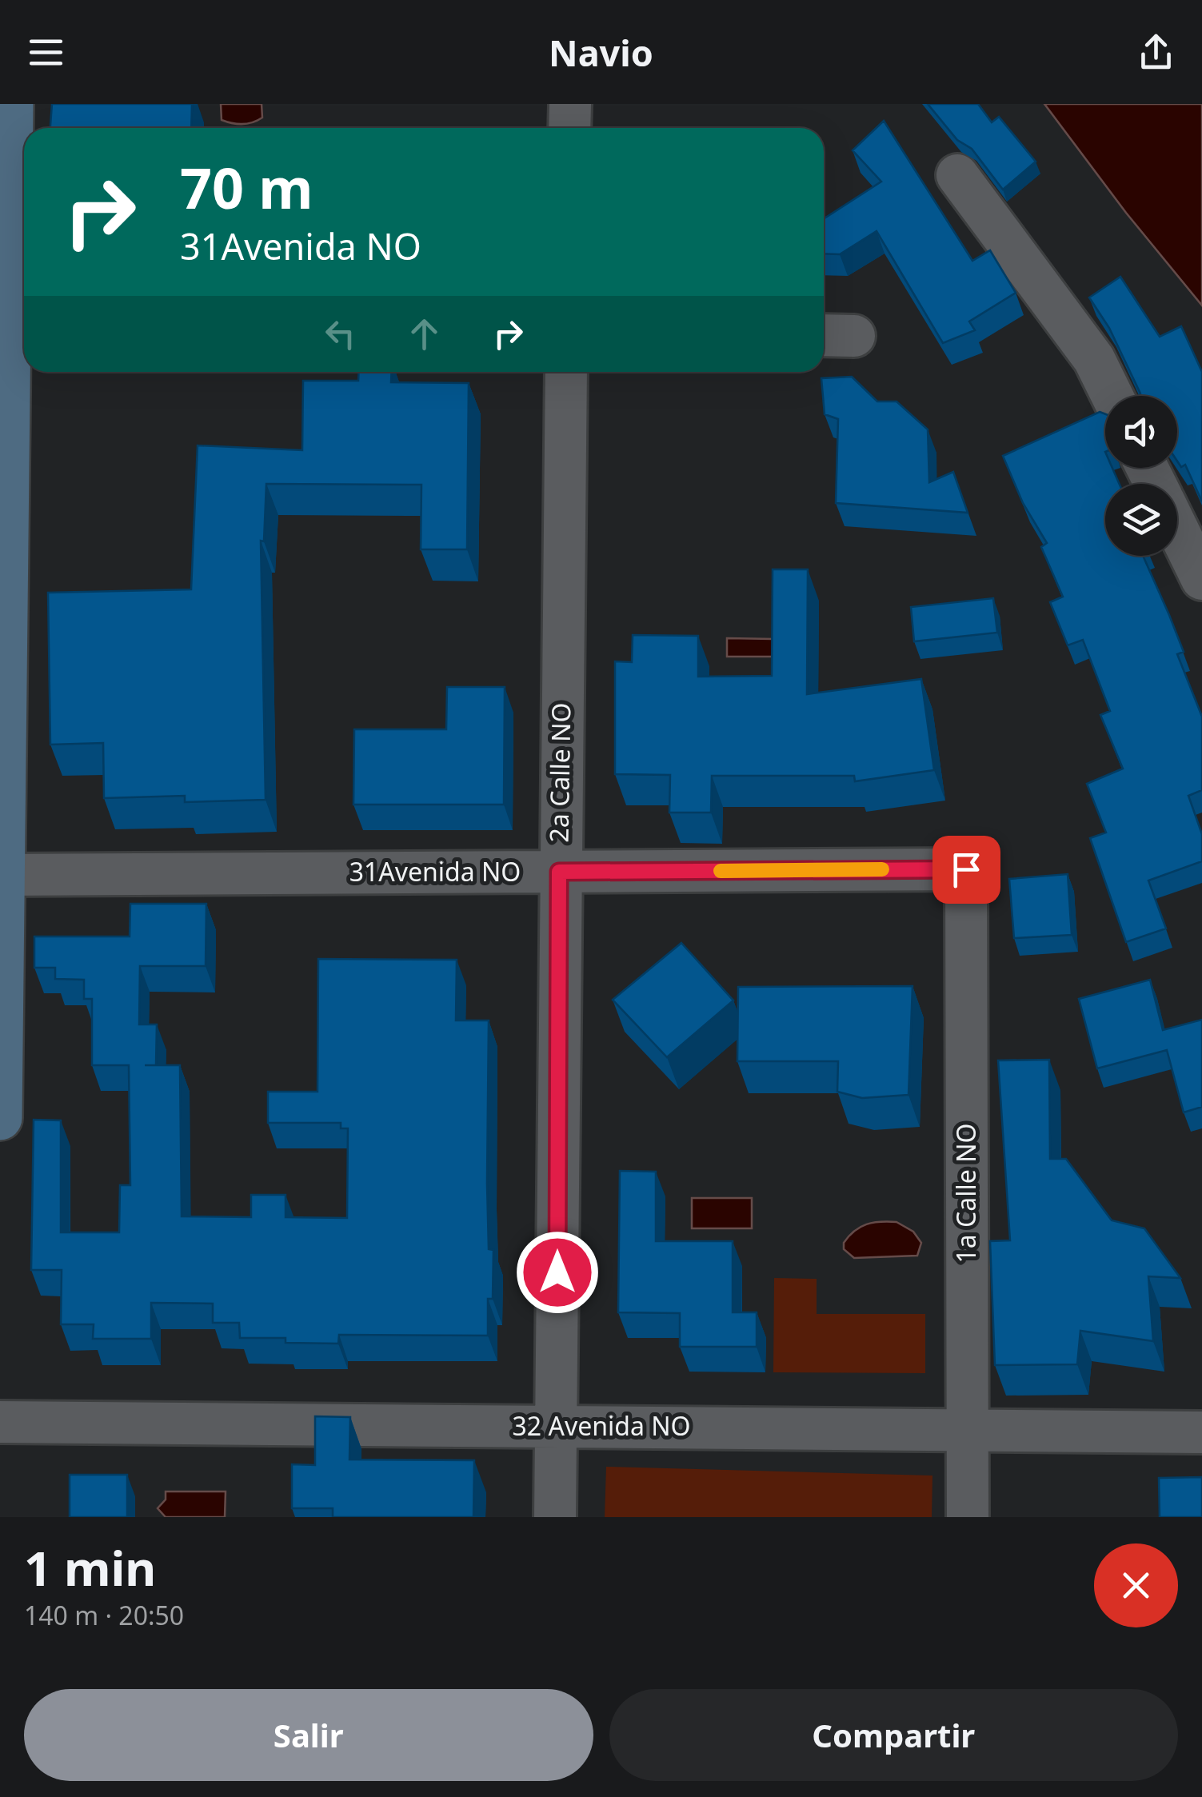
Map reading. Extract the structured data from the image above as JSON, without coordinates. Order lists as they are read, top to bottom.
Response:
{
  "streets": {
    "street": [
      "2a Calle NO",
      "31Avenida NO",
      "1a Calle NO",
      "32 Avenida NO"
    ]
  },
  "crossings": [
    ["2a Calle NO", "31Avenida NO"],
    ["2a Calle NO", "32 Avenida NO"],
    ["31Avenida NO", "1a Calle NO"],
    ["1a Calle NO", "32 Avenida NO"]
  ],
  "page": {
    "header": "Navio",
    "turn": ["70 m", "31Avenida NO"],
    "heading": ["1 min", "140 m · 20:50"],
    "buttons": ["Salir", "Compartir"]
  }
}
